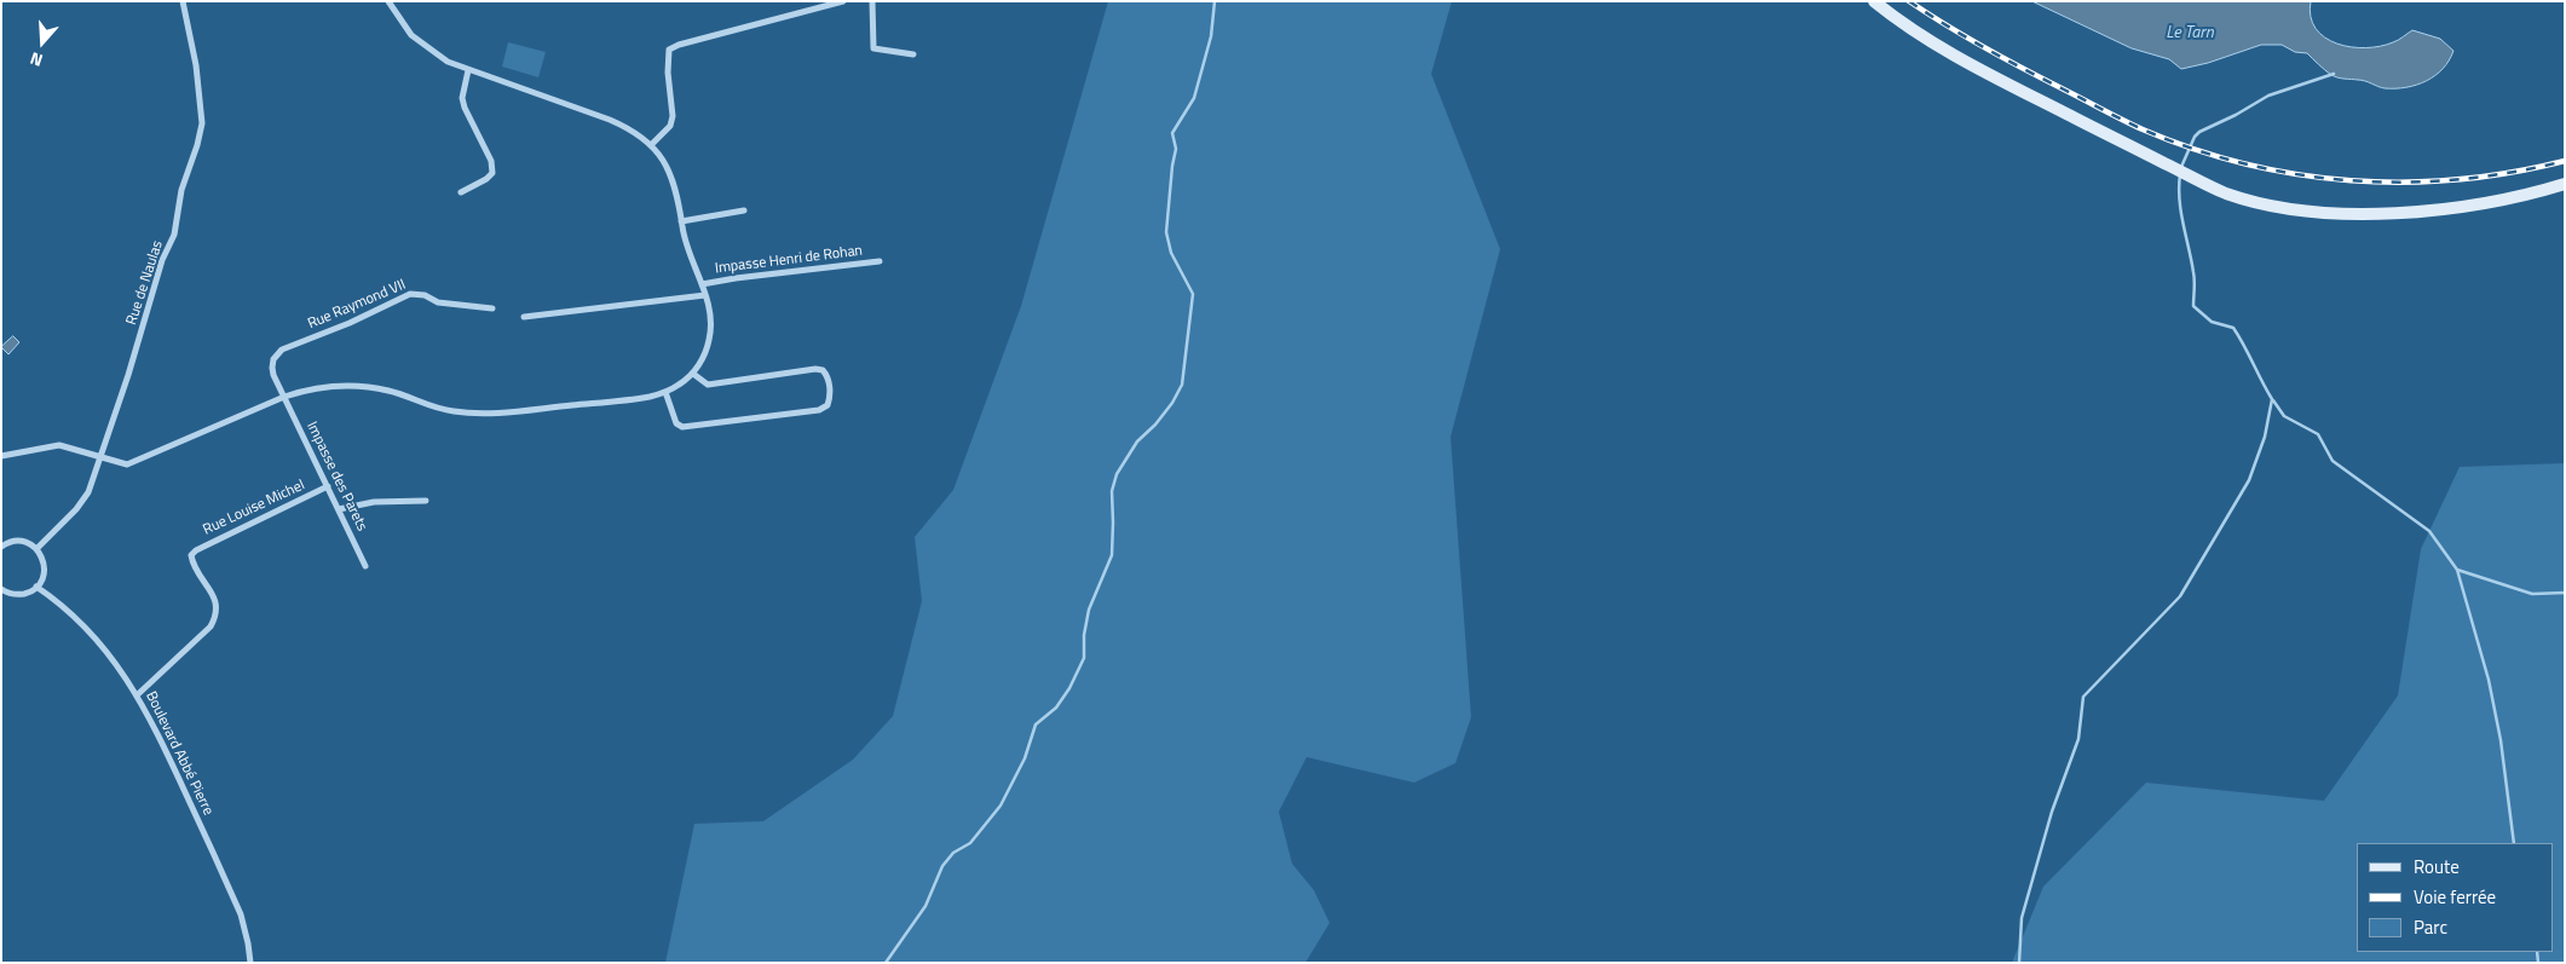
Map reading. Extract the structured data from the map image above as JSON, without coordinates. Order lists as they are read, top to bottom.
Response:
{
  "streets": {
    "street": [
      "Impasse Henri de Rohan",
      "Rue de Naulas",
      "Rue Raymond VII",
      "Impasse des Parets",
      "Rue Louise Michel",
      "Boulevard Abbé Pierre"
    ]
  },
  "crossings": [
    ["Rue Raymond VII", "Impasse des Parets"],
    ["Impasse des Parets", "Rue Louise Michel"],
    ["Rue Louise Michel", "Boulevard Abbé Pierre"]
  ],
  "water": ["Le Tarn"],
  "legend": ["Route", "Voie ferrée", "Parc"],
  "north": "bottom"
}
